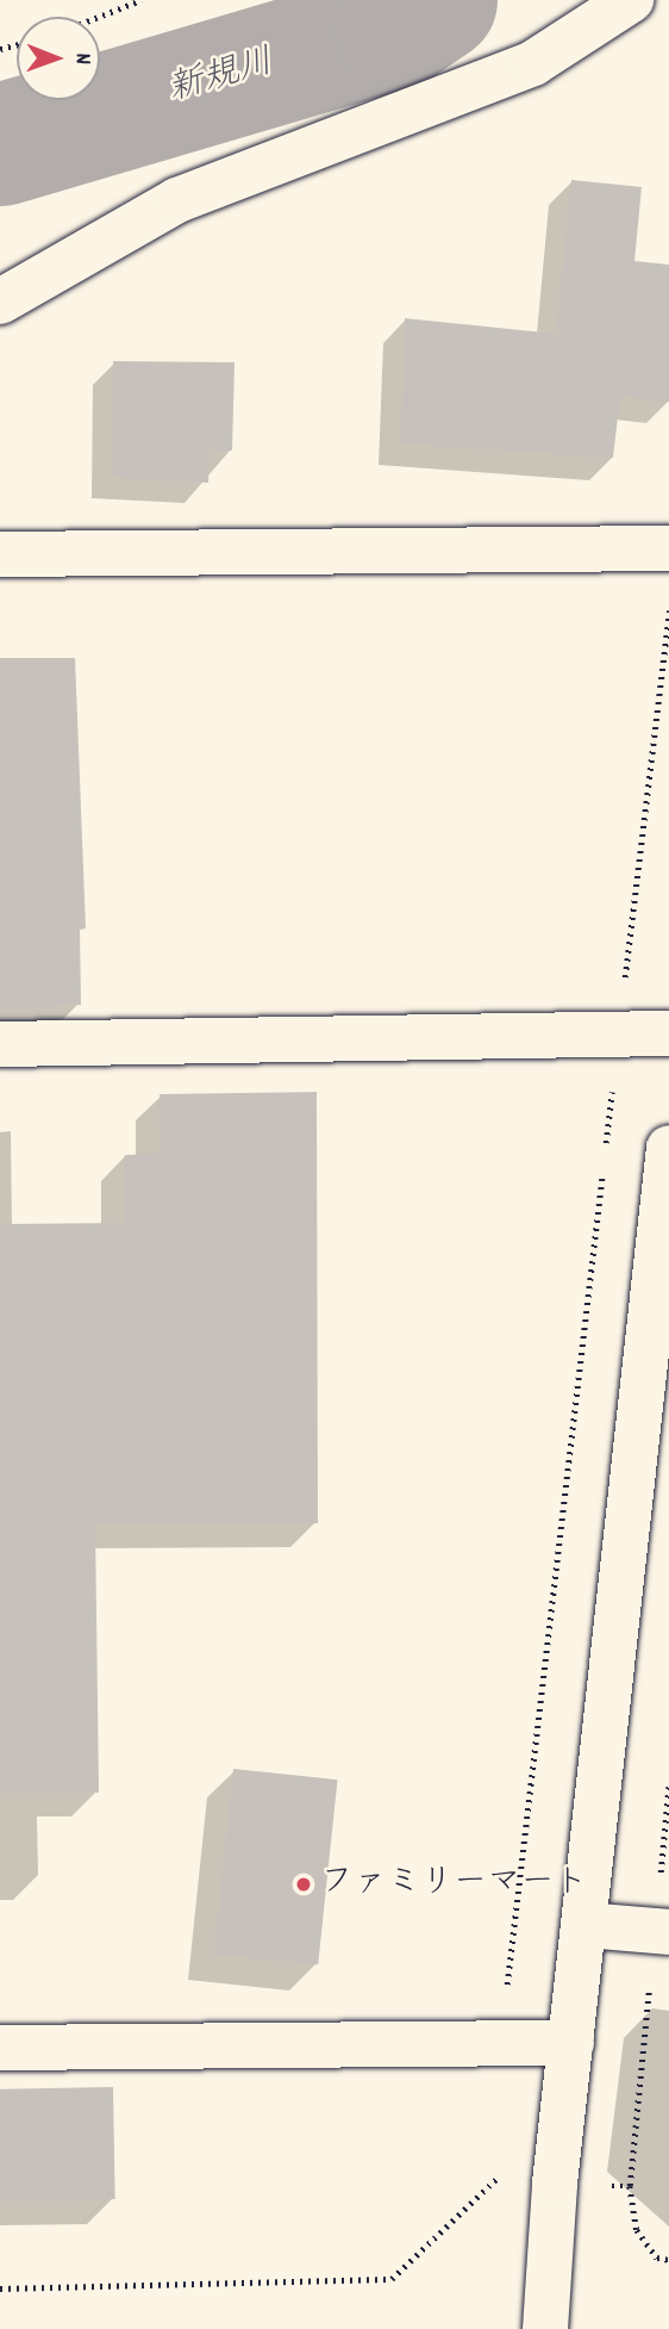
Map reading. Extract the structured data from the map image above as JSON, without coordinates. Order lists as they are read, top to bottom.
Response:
{
  "water": ["新規川"],
  "places": ["ファミリーマート"],
  "north": "right"
}
